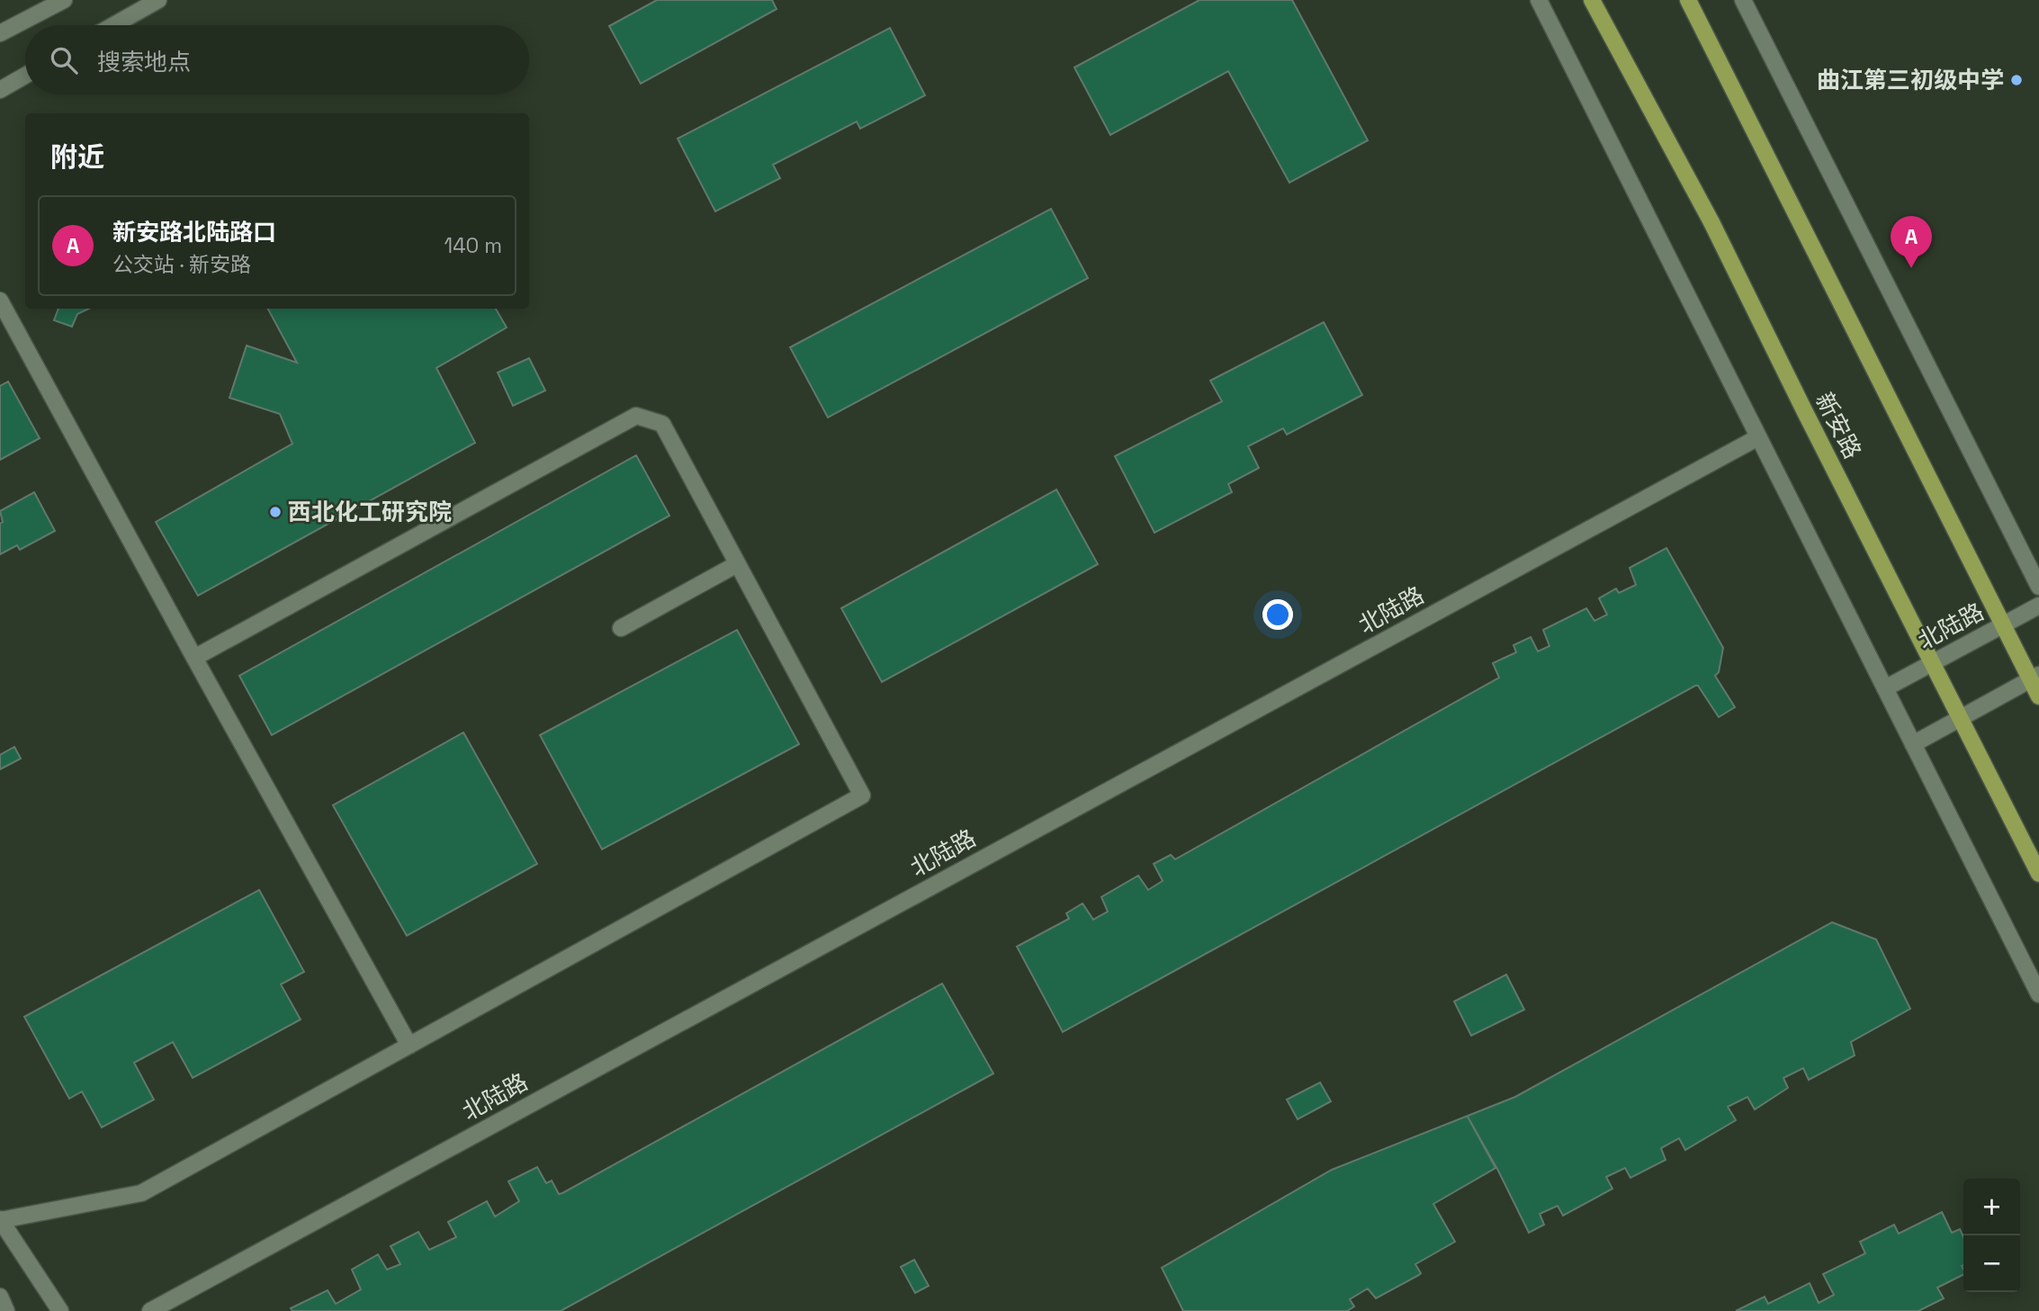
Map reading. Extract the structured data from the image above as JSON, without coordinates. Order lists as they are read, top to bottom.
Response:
{
  "streets": {
    "main road": ["新安路"],
    "street": ["北陆路"]
  },
  "crossings": [
    ["新安路", "北陆路"]
  ],
  "places": ["曲江第三初级中学", "西北化工研究院"],
  "page": {
    "search": "搜索地点",
    "heading": "附近",
    "list": [
      {
        "mark": "A",
        "name": "新安路北陆路口",
        "note": "公交站 · 新安路",
        "value": "140 m"
      }
    ],
    "pins": "A",
    "map_buttons": ["+", "−"]
  }
}
